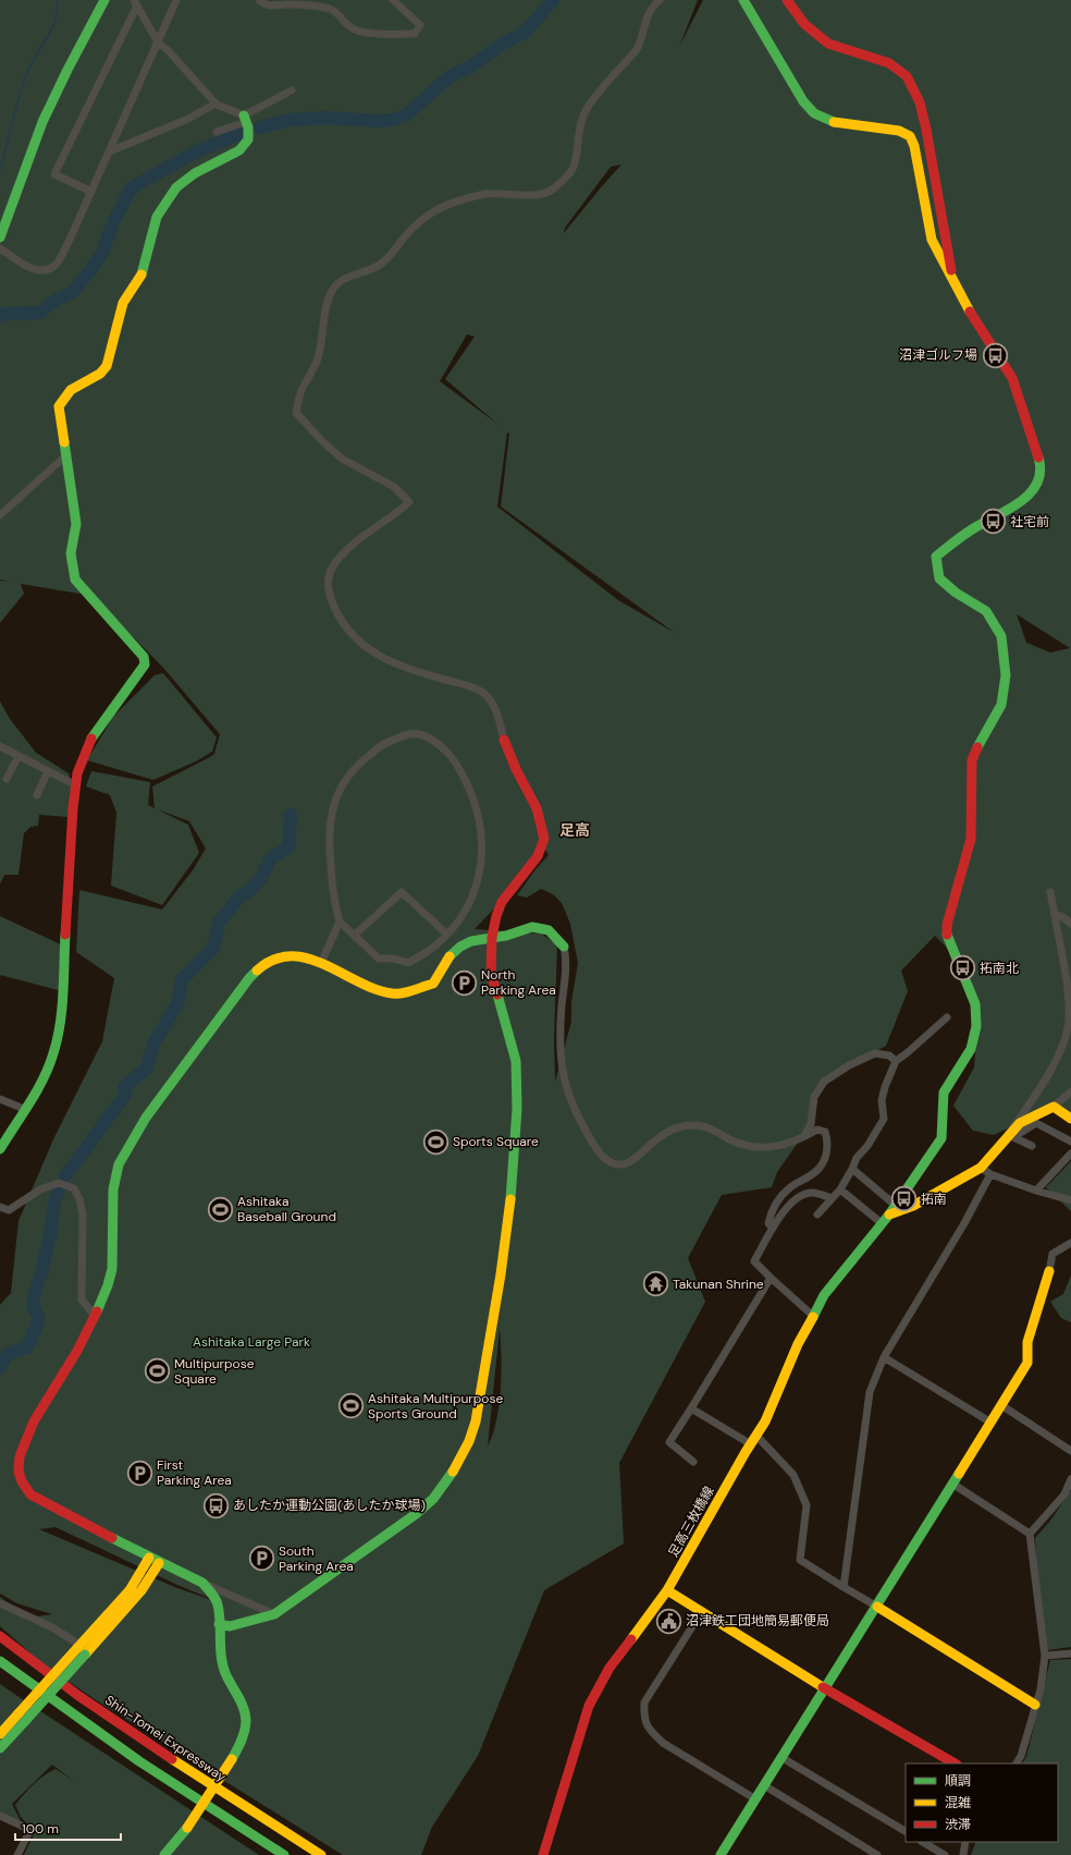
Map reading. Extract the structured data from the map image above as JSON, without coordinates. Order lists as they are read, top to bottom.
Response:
{
  "streets": {
    "main road": ["足高三枚橋線", "Shin-Tomei Expressway"]
  },
  "districts": ["足高"],
  "parks": ["Ashitaka Large Park"],
  "places": {
    "bus stop": [
      "沼津ゴルフ場",
      "社宅前",
      "拓南北",
      "拓南",
      "あしたか運動公園(あしたか球場)"
    ],
    "parking": ["North Parking Area", "First Parking Area", "South Parking Area"],
    "sports": [
      "Sports Square",
      "Ashitaka Baseball Ground",
      "Multipurpose Square",
      "Ashitaka Multipurpose Sports Ground"
    ],
    "temple": ["Takunan Shrine"],
    "public building": ["沼津鉄工団地簡易郵便局"]
  },
  "legend": ["順調", "混雑", "渋滞"],
  "scale_bar": "100 m"
}
